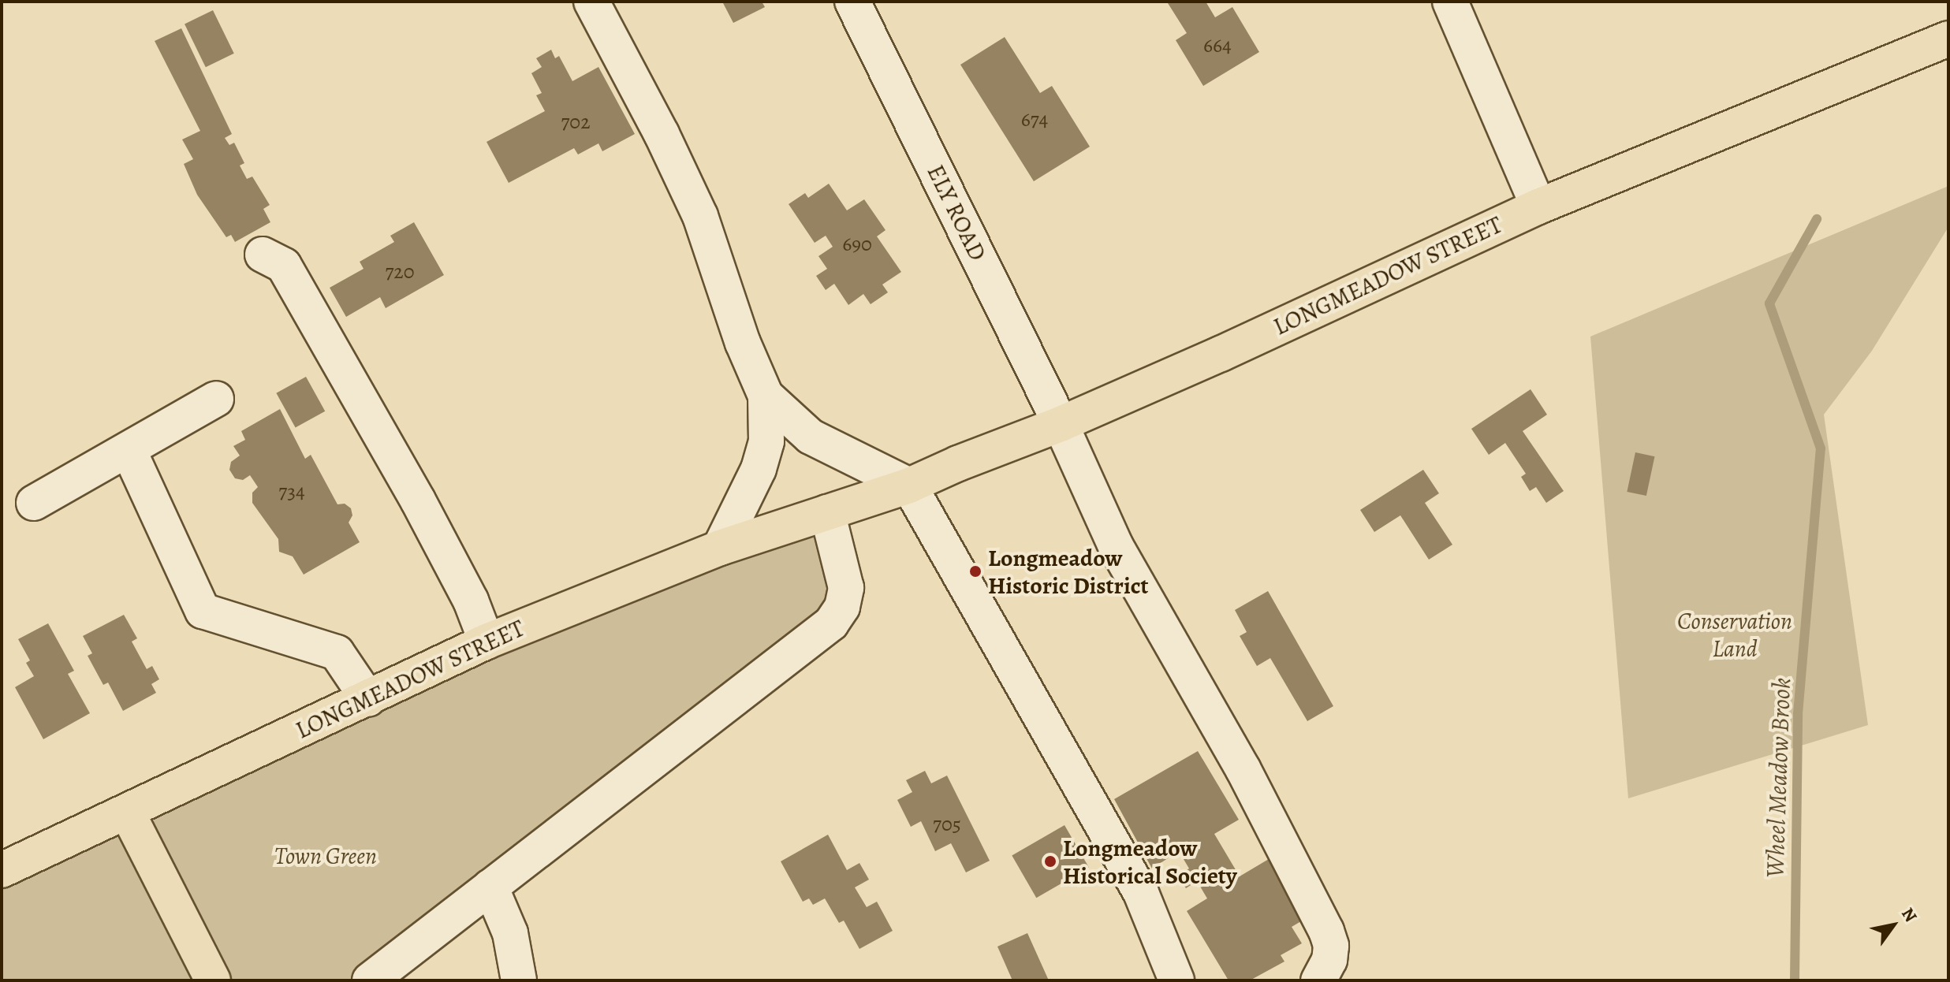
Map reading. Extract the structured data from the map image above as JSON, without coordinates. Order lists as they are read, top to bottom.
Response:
{
  "streets": {
    "main road": ["LONGMEADOW STREET"],
    "street": ["ELY ROAD"]
  },
  "crossings": [
    ["ELY ROAD", "LONGMEADOW STREET"]
  ],
  "water": ["Wheel Meadow Brook"],
  "parks": ["Conservation Land", "Town Green"],
  "places": ["Longmeadow Historic District", "Longmeadow Historical Society"],
  "house_numbers": [
    "664",
    "674",
    "702",
    "690",
    "720",
    "734",
    "705"
  ],
  "north": "top right"
}
